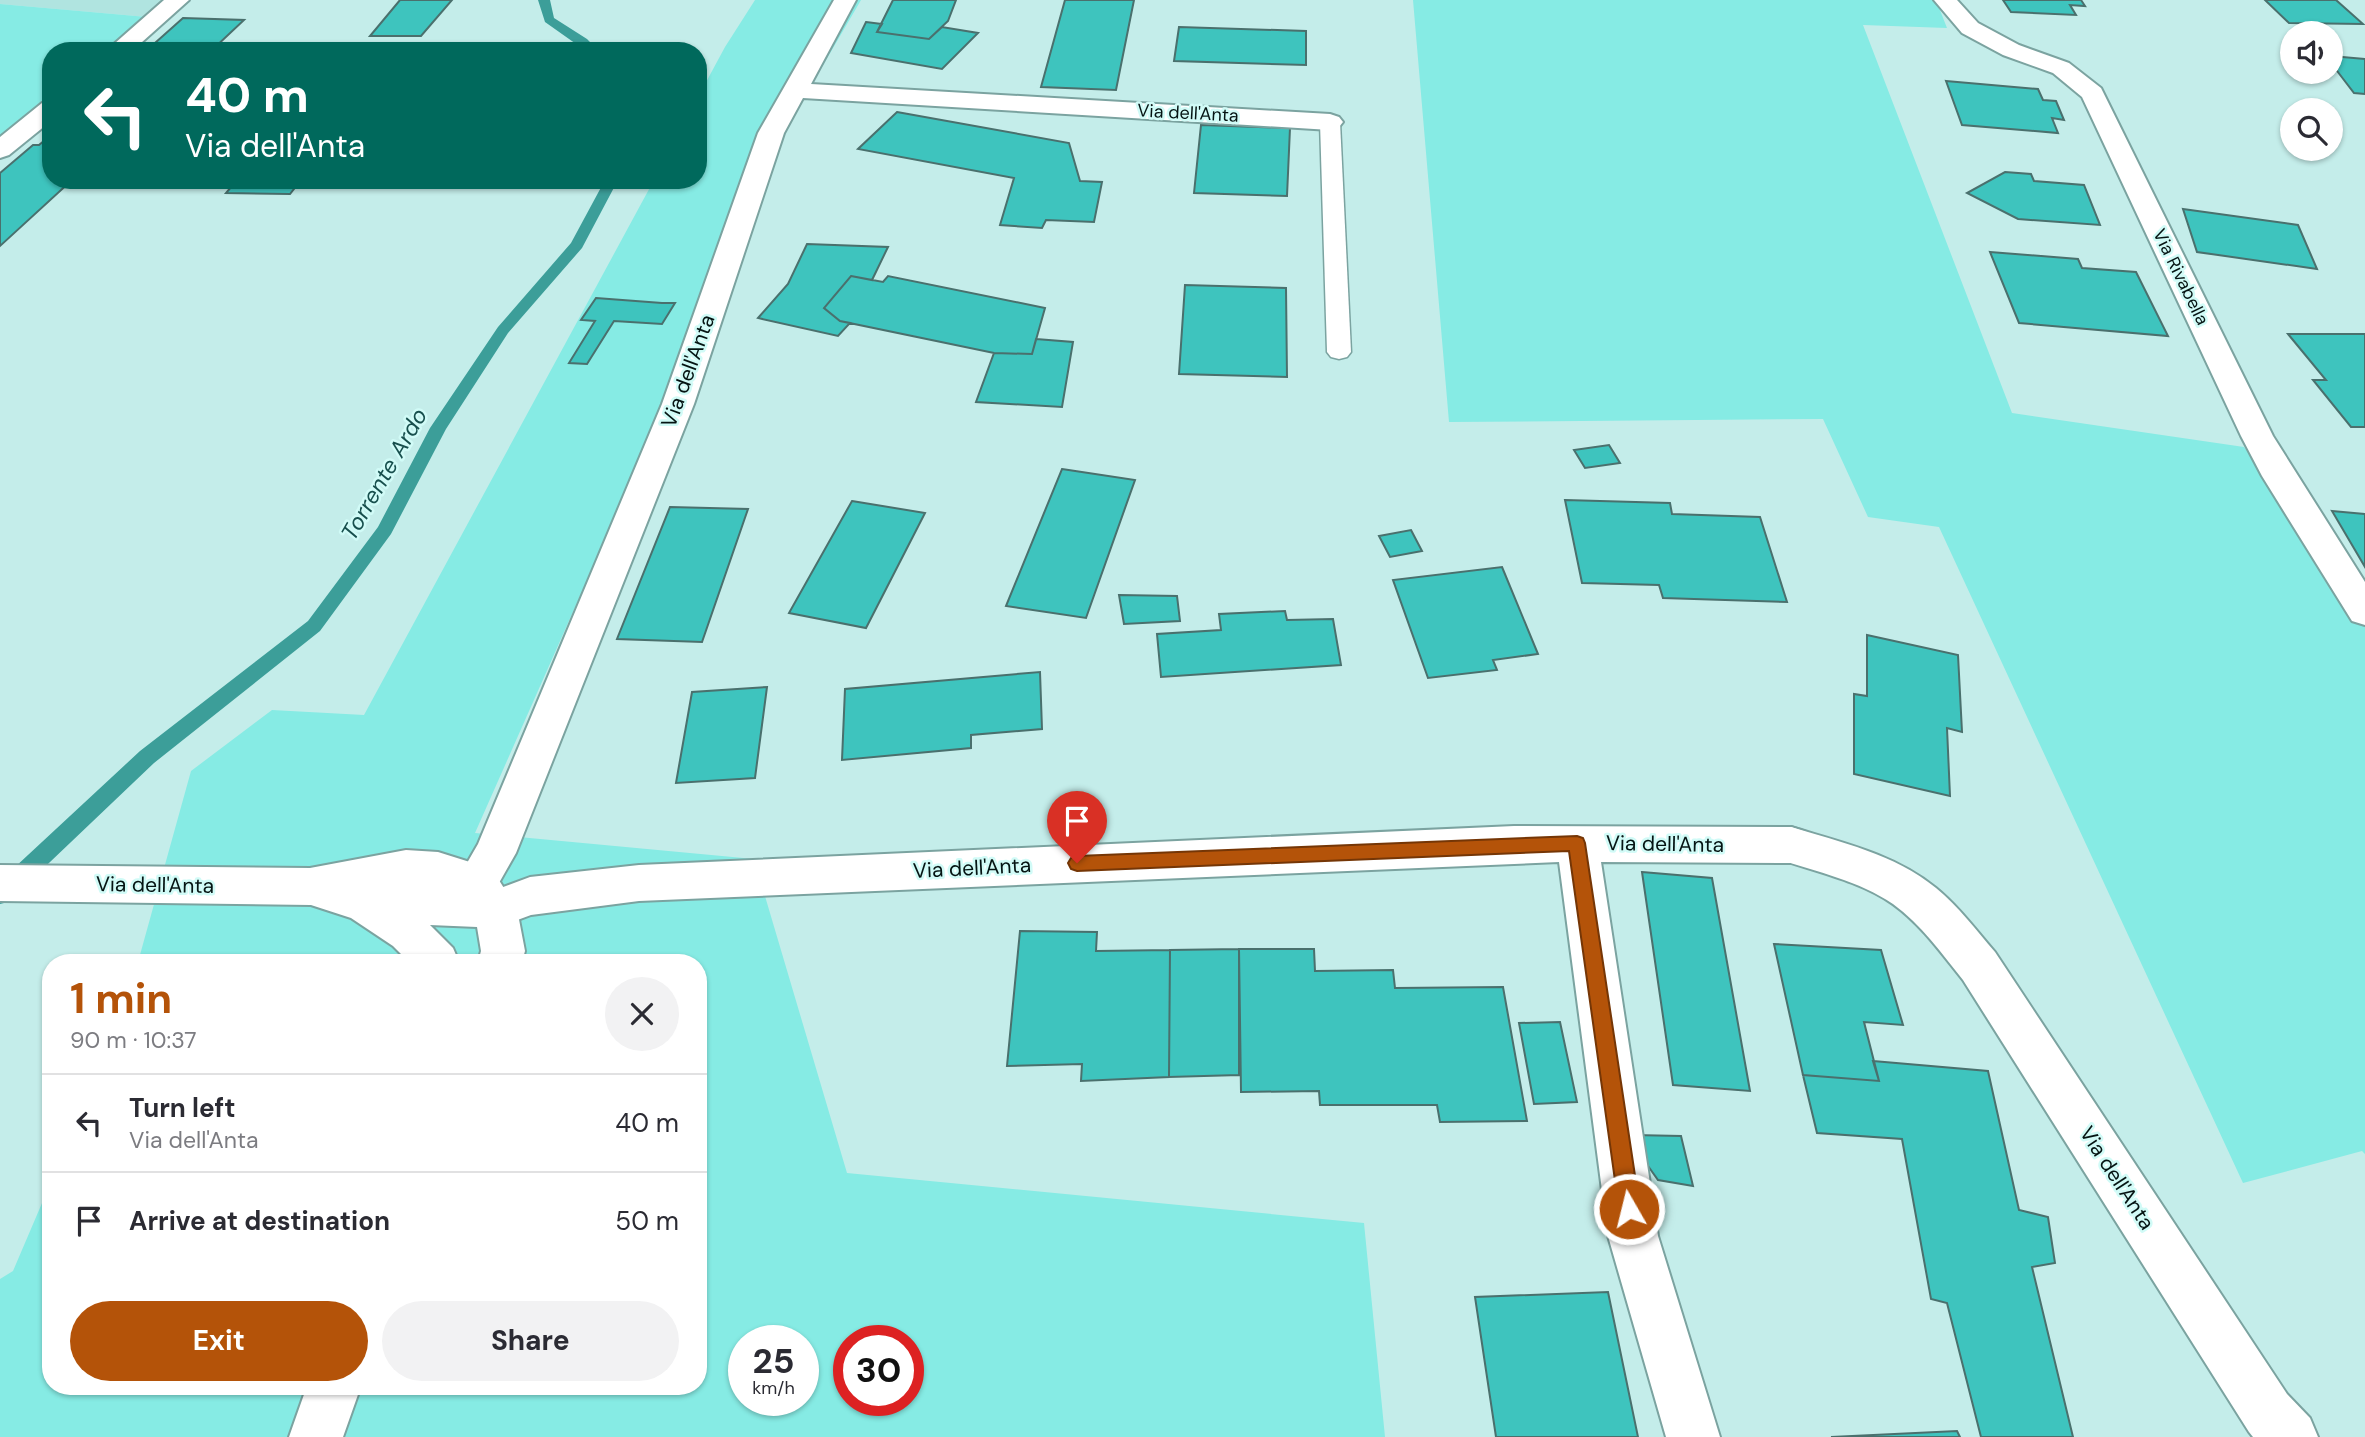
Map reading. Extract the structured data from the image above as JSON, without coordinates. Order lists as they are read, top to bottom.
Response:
{
  "streets": {
    "street": ["Via dell'Anta", "Via Rivabella"]
  },
  "water": ["Torrente Ardo"],
  "page": {
    "turn": ["40 m", "Via dell'Anta"],
    "heading": ["1 min", "90 m · 10:37"],
    "list": [
      {
        "name": "Turn left",
        "note": "Via dell'Anta",
        "value": "40 m"
      },
      {
        "name": "Arrive at destination",
        "value": "50 m"
      }
    ],
    "buttons": ["Exit", "Share"],
    "speed": "25 km/h",
    "limit": "30"
  }
}
